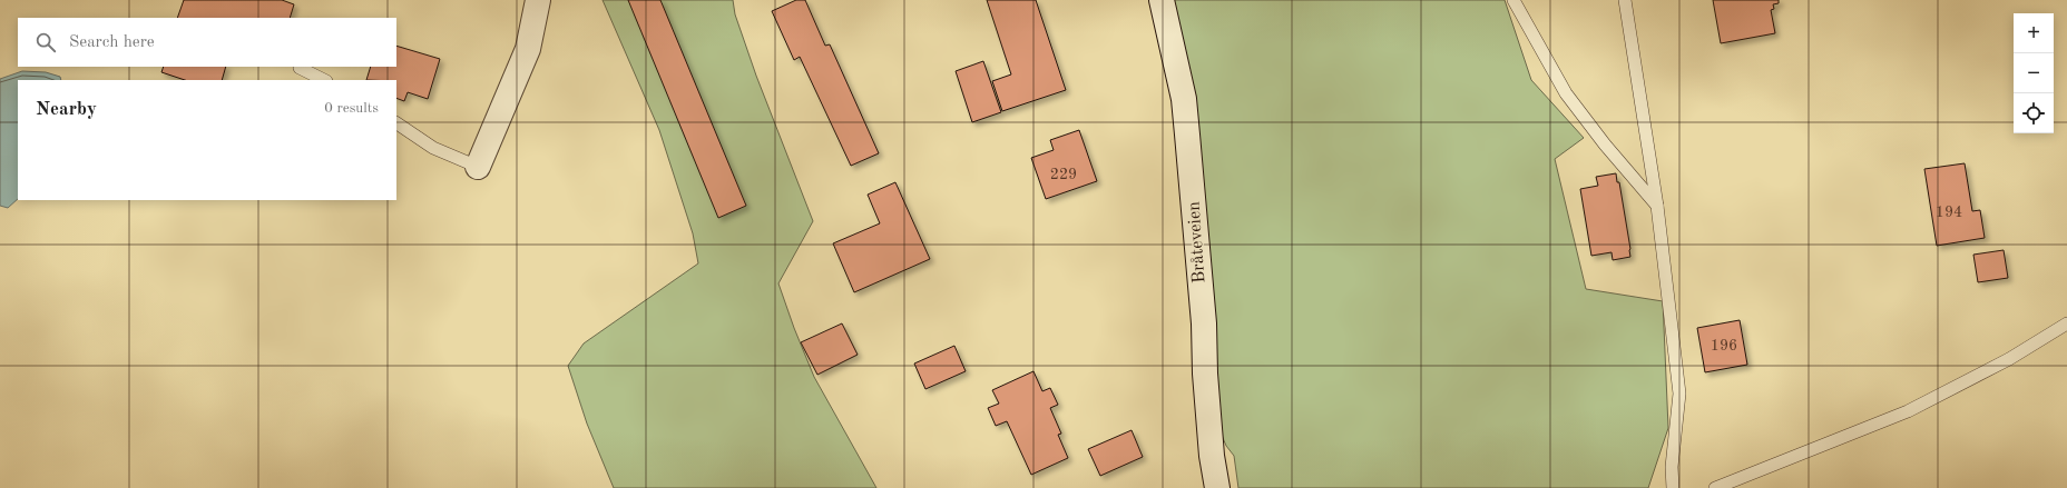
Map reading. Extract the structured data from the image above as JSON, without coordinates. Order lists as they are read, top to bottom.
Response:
{
  "streets": {
    "main road": ["Bråteveien"]
  },
  "house_numbers": ["229", "194", "196"],
  "page": {
    "map_buttons": ["+", "−"],
    "search": "Search here",
    "heading": ["Nearby", "0 results"]
  }
}
